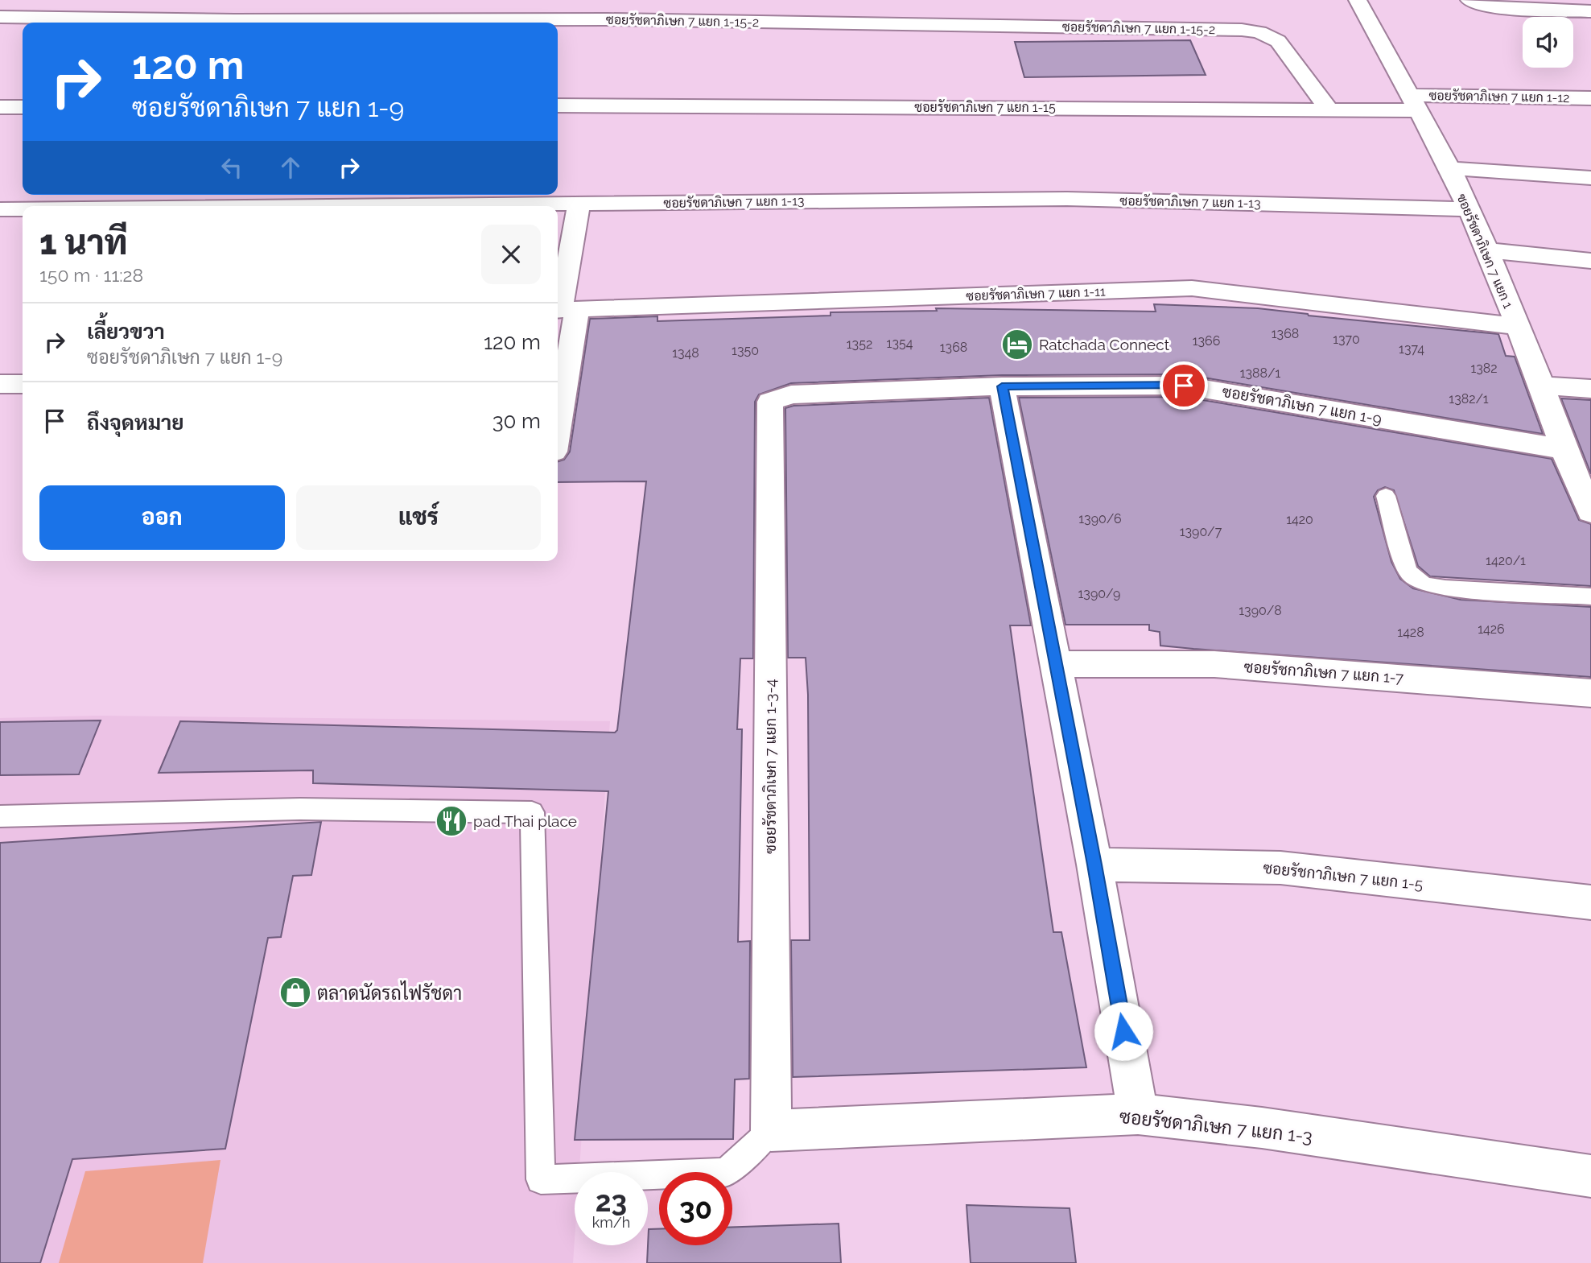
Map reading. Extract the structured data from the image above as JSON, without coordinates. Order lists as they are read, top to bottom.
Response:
{
  "streets": {
    "street": [
      "ซอยรัชดาภิเษก 7 แยก 1-15-2",
      "ซอยรัชดาภิเษก 7 แยก 1-12",
      "ซอยรัชดาภิเษก 7 แยก 1-15",
      "ซอยรัชดาภิเษก 7 แยก 1-13",
      "ซอยรัชดาภิเษก 7 แยก 1",
      "ซอยรัชดาภิเษก 7 แยก 1-11",
      "ซอยรัชดาภิเษก 7 แยก 1-9",
      "ซอยรัชกาภิเษก 7 แยก 1-7",
      "ซอยรัชดาภิเษก 7 แยก 1-3-4",
      "ซอยรัชกาภิเษก 7 แยก 1-5",
      "ซอยรัชดาภิเษก 7 แยก 1-3"
    ]
  },
  "crossings": [
    ["ซอยรัชดาภิเษก 7 แยก 1-15-2", "ซอยรัชดาภิเษก 7 แยก 1-15"],
    ["ซอยรัชดาภิเษก 7 แยก 1-12", "ซอยรัชดาภิเษก 7 แยก 1-15"],
    ["ซอยรัชดาภิเษก 7 แยก 1-12", "ซอยรัชดาภิเษก 7 แยก 1"],
    ["ซอยรัชดาภิเษก 7 แยก 1-15", "ซอยรัชดาภิเษก 7 แยก 1"],
    ["ซอยรัชดาภิเษก 7 แยก 1-13", "ซอยรัชดาภิเษก 7 แยก 1"],
    ["ซอยรัชดาภิเษก 7 แยก 1", "ซอยรัชดาภิเษก 7 แยก 1-11"],
    ["ซอยรัชดาภิเษก 7 แยก 1", "ซอยรัชดาภิเษก 7 แยก 1-9"],
    ["ซอยรัชดาภิเษก 7 แยก 1-9", "ซอยรัชดาภิเษก 7 แยก 1-3-4"],
    ["ซอยรัชดาภิเษก 7 แยก 1-3-4", "ซอยรัชดาภิเษก 7 แยก 1-3"]
  ],
  "places": {
    "hotel": ["Ratchada Connect"],
    "restaurant": ["pad Thai place"],
    "shop": ["ตลาดนัดรถไฟรัชดา"]
  },
  "house_numbers": [
    "1368",
    "1370",
    "1366",
    "1354",
    "1352",
    "1368",
    "1374",
    "1350",
    "1348",
    "1382",
    "1388/1",
    "1382/1",
    "1390/6",
    "1420",
    "1390/7",
    "1420/1",
    "1390/9",
    "1390/8",
    "1426",
    "1428"
  ],
  "page": {
    "turn": ["120 m", "ซอยรัชดาภิเษก 7 แยก 1-9"],
    "heading": ["1 นาที", "150 m · 11:28"],
    "list": [
      {
        "name": "เลี้ยวขวา",
        "note": "ซอยรัชดาภิเษก 7 แยก 1-9",
        "value": "120 m"
      },
      {
        "name": "ถึงจุดหมาย",
        "value": "30 m"
      }
    ],
    "buttons": ["ออก", "แชร์"],
    "speed": "23 km/h",
    "limit": "30"
  }
}
